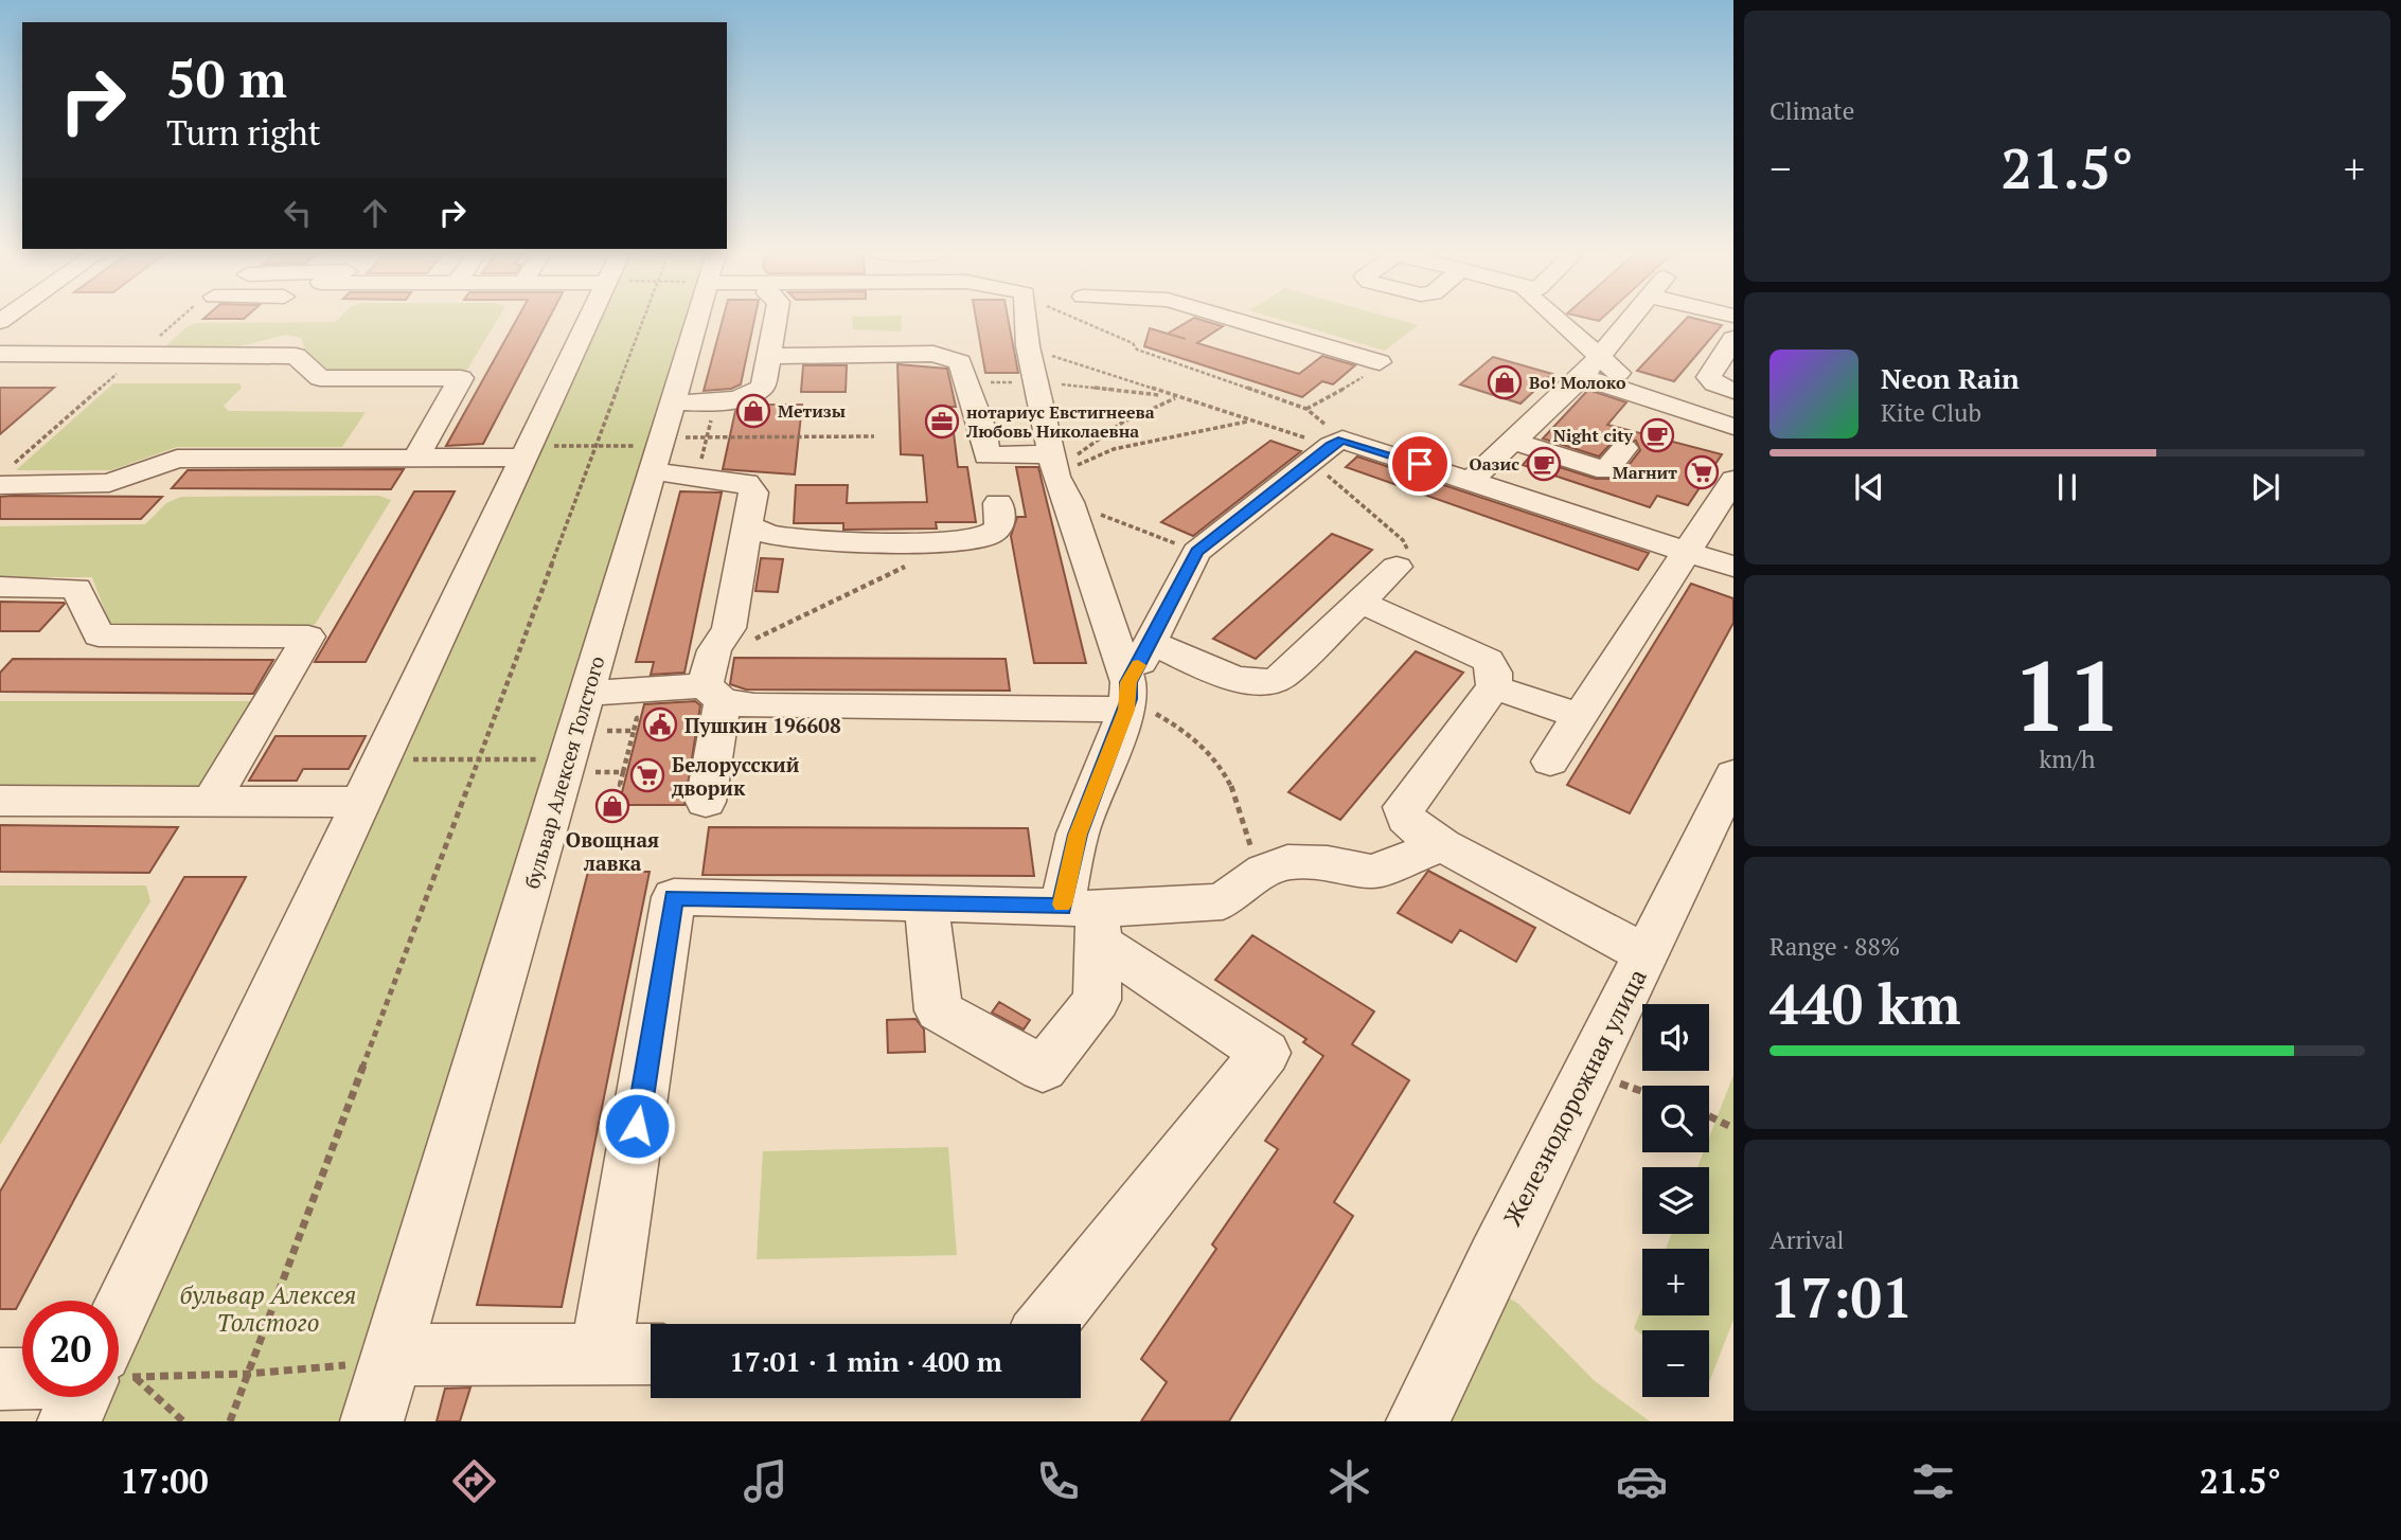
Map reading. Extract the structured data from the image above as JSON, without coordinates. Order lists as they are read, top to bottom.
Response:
{
  "streets": {
    "street": ["бульвар Алексея Толстого", "Железнодорожная улица"]
  },
  "parks": ["бульвар Алексея Толстого"],
  "places": {
    "shop": ["Во! Молоко", "Метизы", "Овощная лавка"],
    "office": ["нотариус Евстигнеева Любовь Николаевна"],
    "cafe": ["Night city", "Оазис"],
    "supermarket": ["Магнит", "Белорусский дворик"],
    "public building": ["Пушкин 196608"]
  },
  "page": {
    "tile": [
      "Climate",
      ["11", "km/h"],
      ["Range · 88%", "440 km"],
      ["Arrival", "17:01"]
    ],
    "turn": ["50 m", "Turn right"],
    "heat": ["−", "21.5°", "+"],
    "song": ["Neon Rain", "Kite Club"],
    "map_buttons": ["+", "−"],
    "limit": "20",
    "trip": "17:01 · 1 min · 400 m",
    "tabs": ["17:00", "21.5°"]
  }
}
